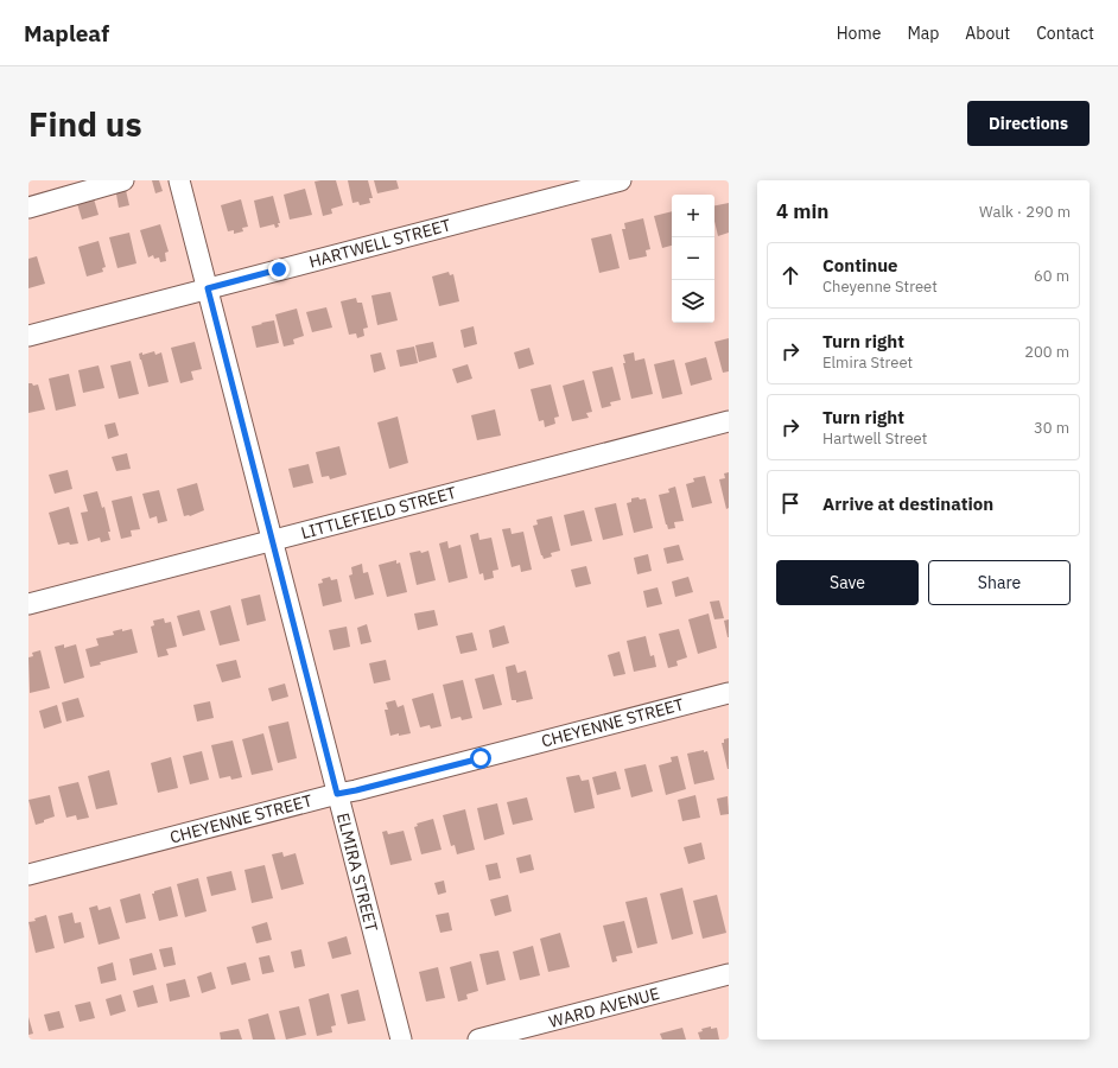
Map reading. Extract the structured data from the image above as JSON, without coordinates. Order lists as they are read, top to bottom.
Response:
{
  "streets": {
    "street": [
      "HARTWELL STREET",
      "LITTLEFIELD STREET",
      "CHEYENNE STREET",
      "ELMIRA STREET",
      "WARD AVENUE"
    ]
  },
  "crossings": [
    ["HARTWELL STREET", "ELMIRA STREET"],
    ["LITTLEFIELD STREET", "ELMIRA STREET"],
    ["CHEYENNE STREET", "ELMIRA STREET"]
  ],
  "page": {
    "header": "Mapleaf",
    "nav": [
      "Home",
      "Map",
      "About",
      "Contact"
    ],
    "buttons": [
      "Directions",
      ["Save", "Share"]
    ],
    "title": "Find us",
    "heading": ["4 min", "Walk · 290 m"],
    "map_buttons": ["+", "−"],
    "list": [
      ["Continue", "Cheyenne Street", "60 m"],
      ["Turn right", "Elmira Street", "200 m"],
      ["Turn right", "Hartwell Street", "30 m"],
      "Arrive at destination"
    ]
  }
}
